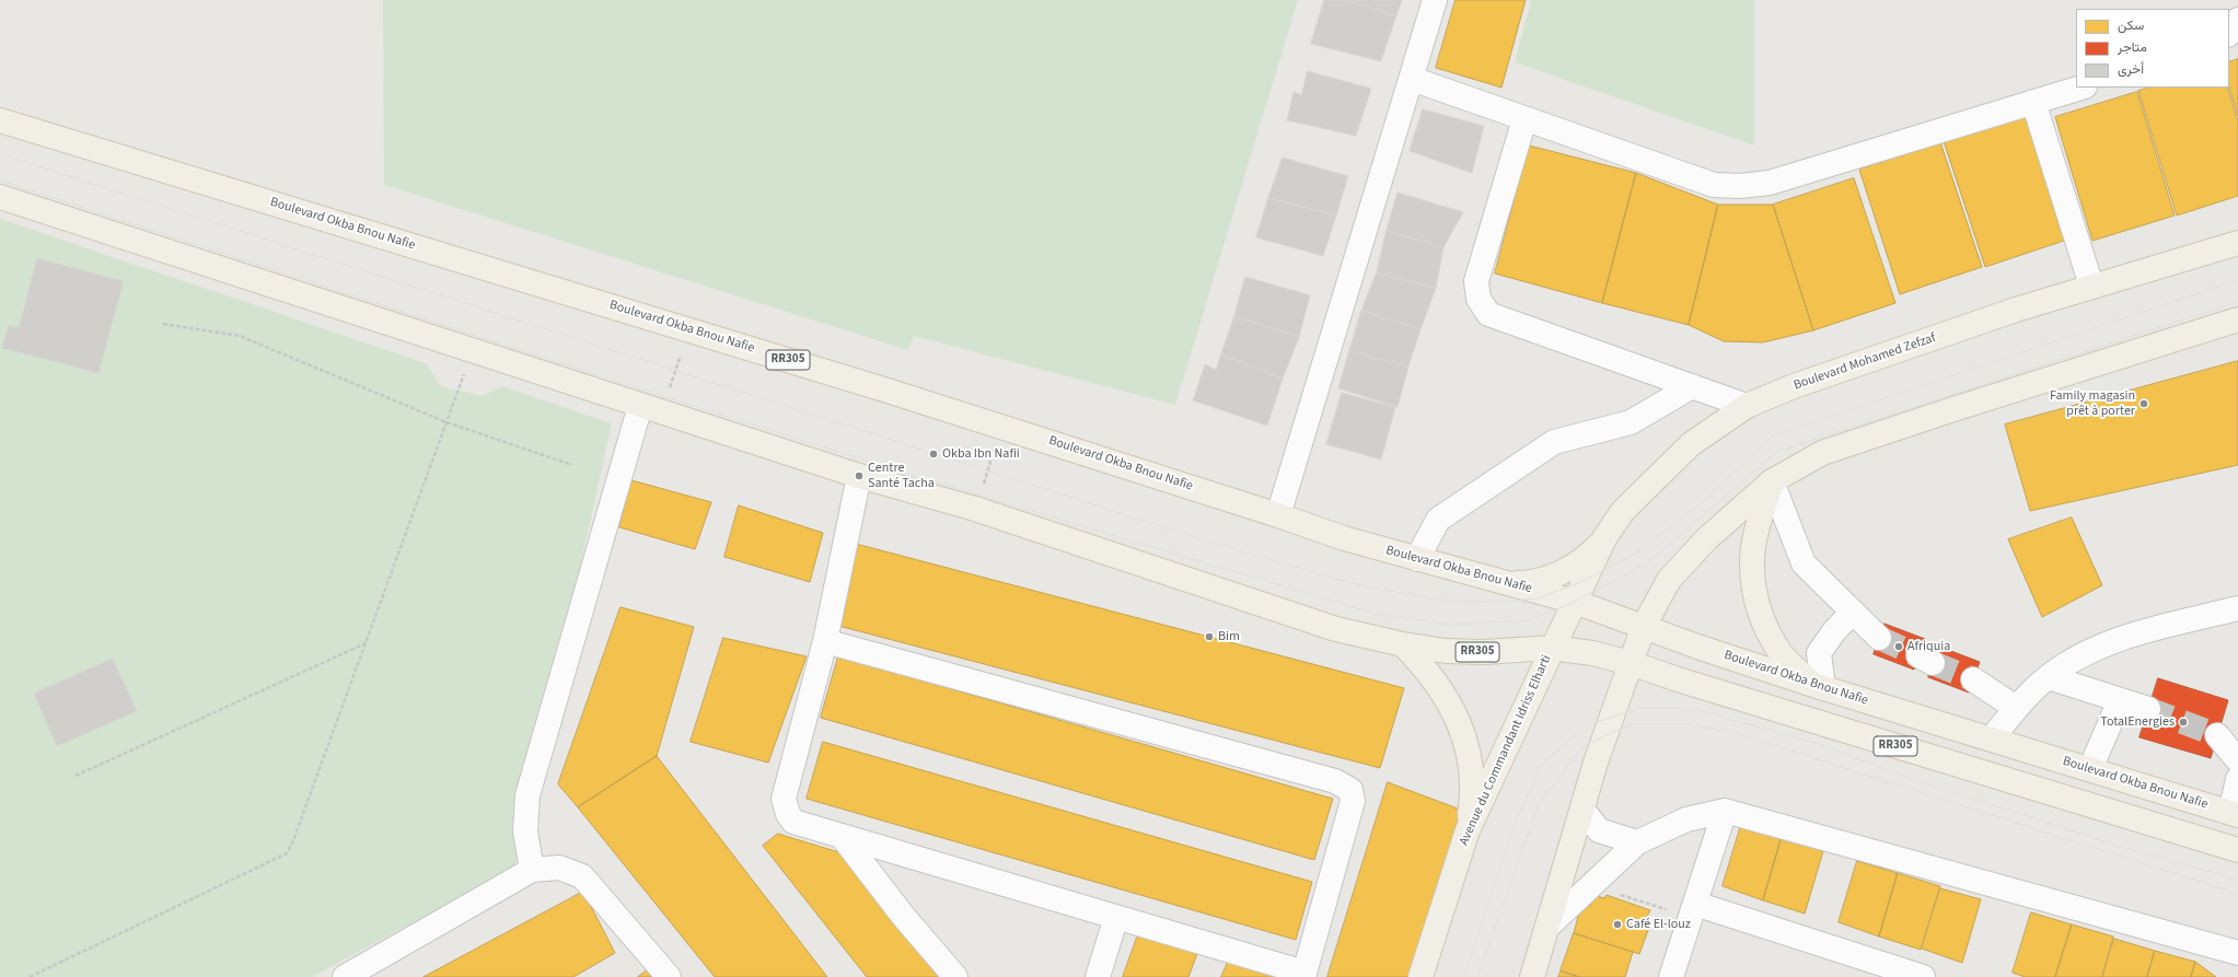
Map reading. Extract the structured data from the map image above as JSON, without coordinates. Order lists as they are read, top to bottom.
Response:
{
  "streets": {
    "main road": [
      "Boulevard Okba Bnou Nafie",
      "RR305",
      "Boulevard Mohamed Zefzaf",
      "Avenue du Commandant Idriss Elharti"
    ]
  },
  "crossings": [
    ["Boulevard Okba Bnou Nafie", "Boulevard Mohamed Zefzaf"],
    ["Boulevard Okba Bnou Nafie", "Avenue du Commandant Idriss Elharti"],
    ["RR305", "Avenue du Commandant Idriss Elharti"],
    ["Boulevard Mohamed Zefzaf", "Avenue du Commandant Idriss Elharti"]
  ],
  "places": [
    "Family magasin prêt à porter",
    "Okba Ibn Nafii",
    "Centre Santé Tacha",
    "Bim",
    "Afriquia",
    "TotalEnergies",
    "Café El-louz"
  ],
  "legend": ["سكن", "متاجر", "أخرى"]
}
